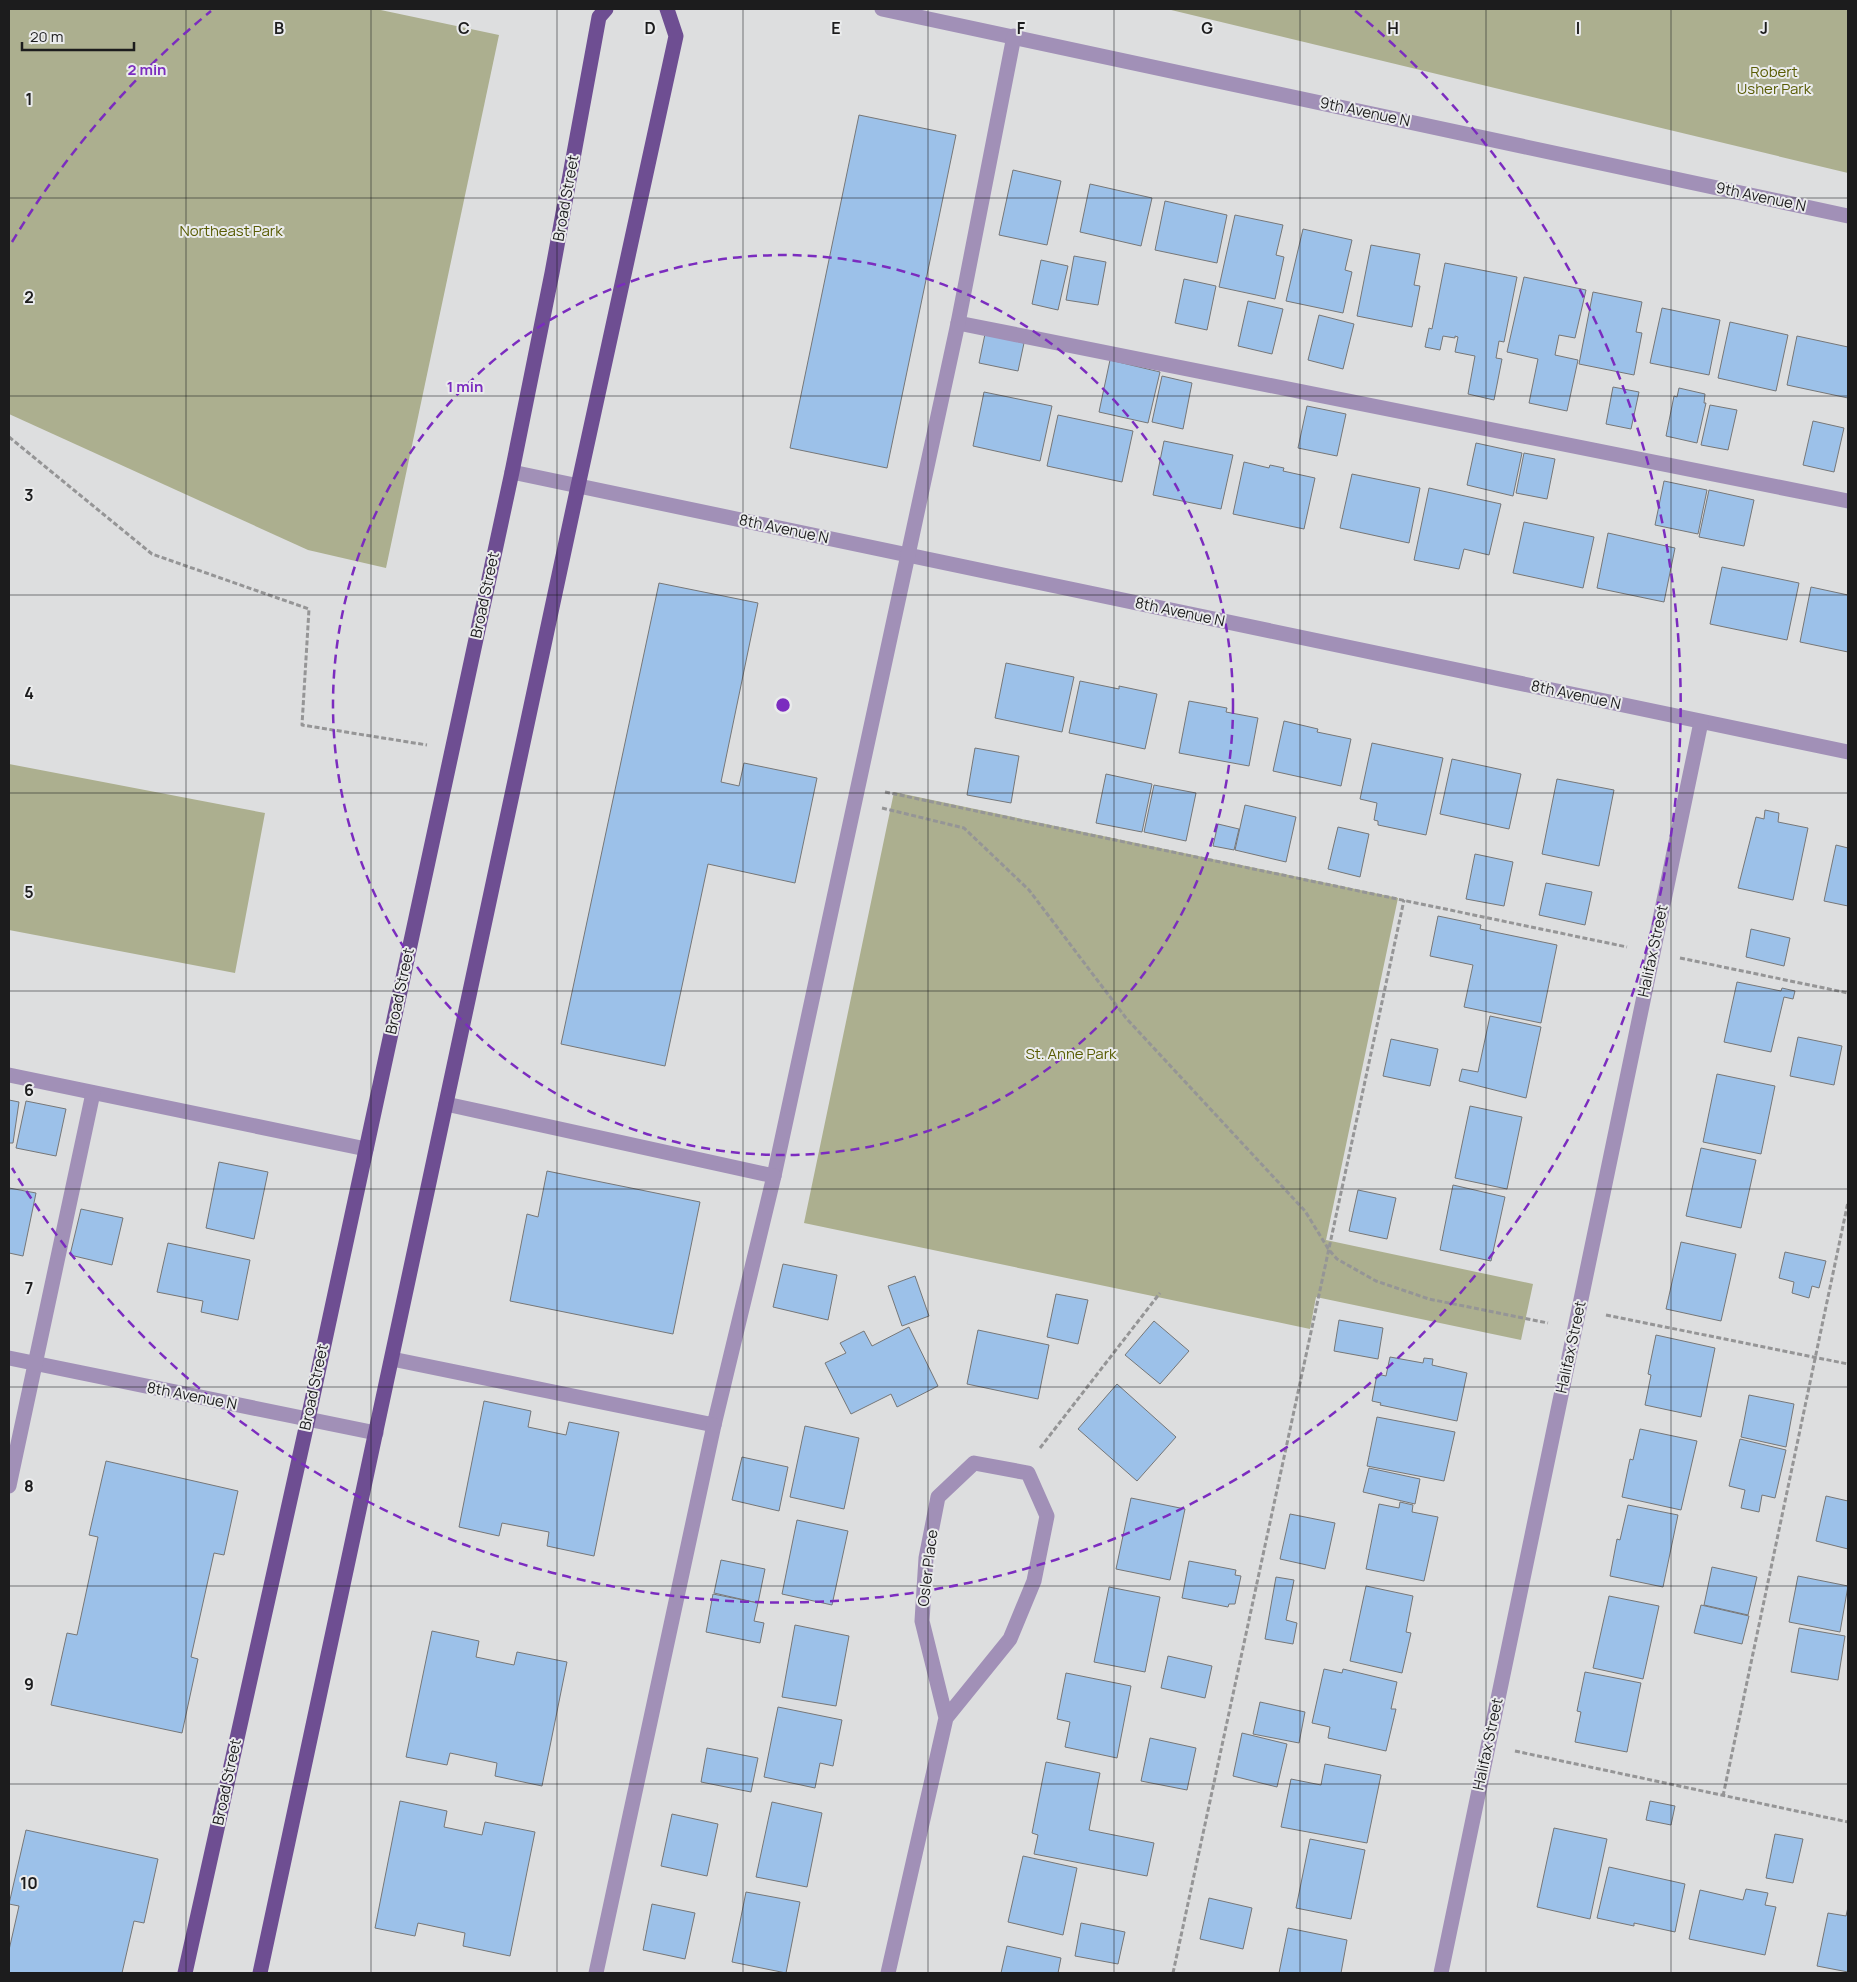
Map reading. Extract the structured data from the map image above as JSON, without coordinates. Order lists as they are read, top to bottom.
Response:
{
  "streets": {
    "main road": ["Broad Street"],
    "street": [
      "9th Avenue N",
      "8th Avenue N",
      "Halifax Street",
      "Osler Place"
    ]
  },
  "crossings": [
    ["Broad Street", "8th Avenue N"],
    ["8th Avenue N", "Halifax Street"]
  ],
  "parks": ["Robert Usher Park", "Northeast Park", "St. Anne Park"],
  "scale_bar": "20 m",
  "grid": {
    "columns": [
      "B",
      "C",
      "D",
      "E",
      "F",
      "G",
      "H",
      "I",
      "J"
    ],
    "rows": [
      "1",
      "2",
      "3",
      "4",
      "5",
      "6",
      "7",
      "8",
      "9",
      "10"
    ]
  },
  "rings": ["2 min", "1 min"]
}
